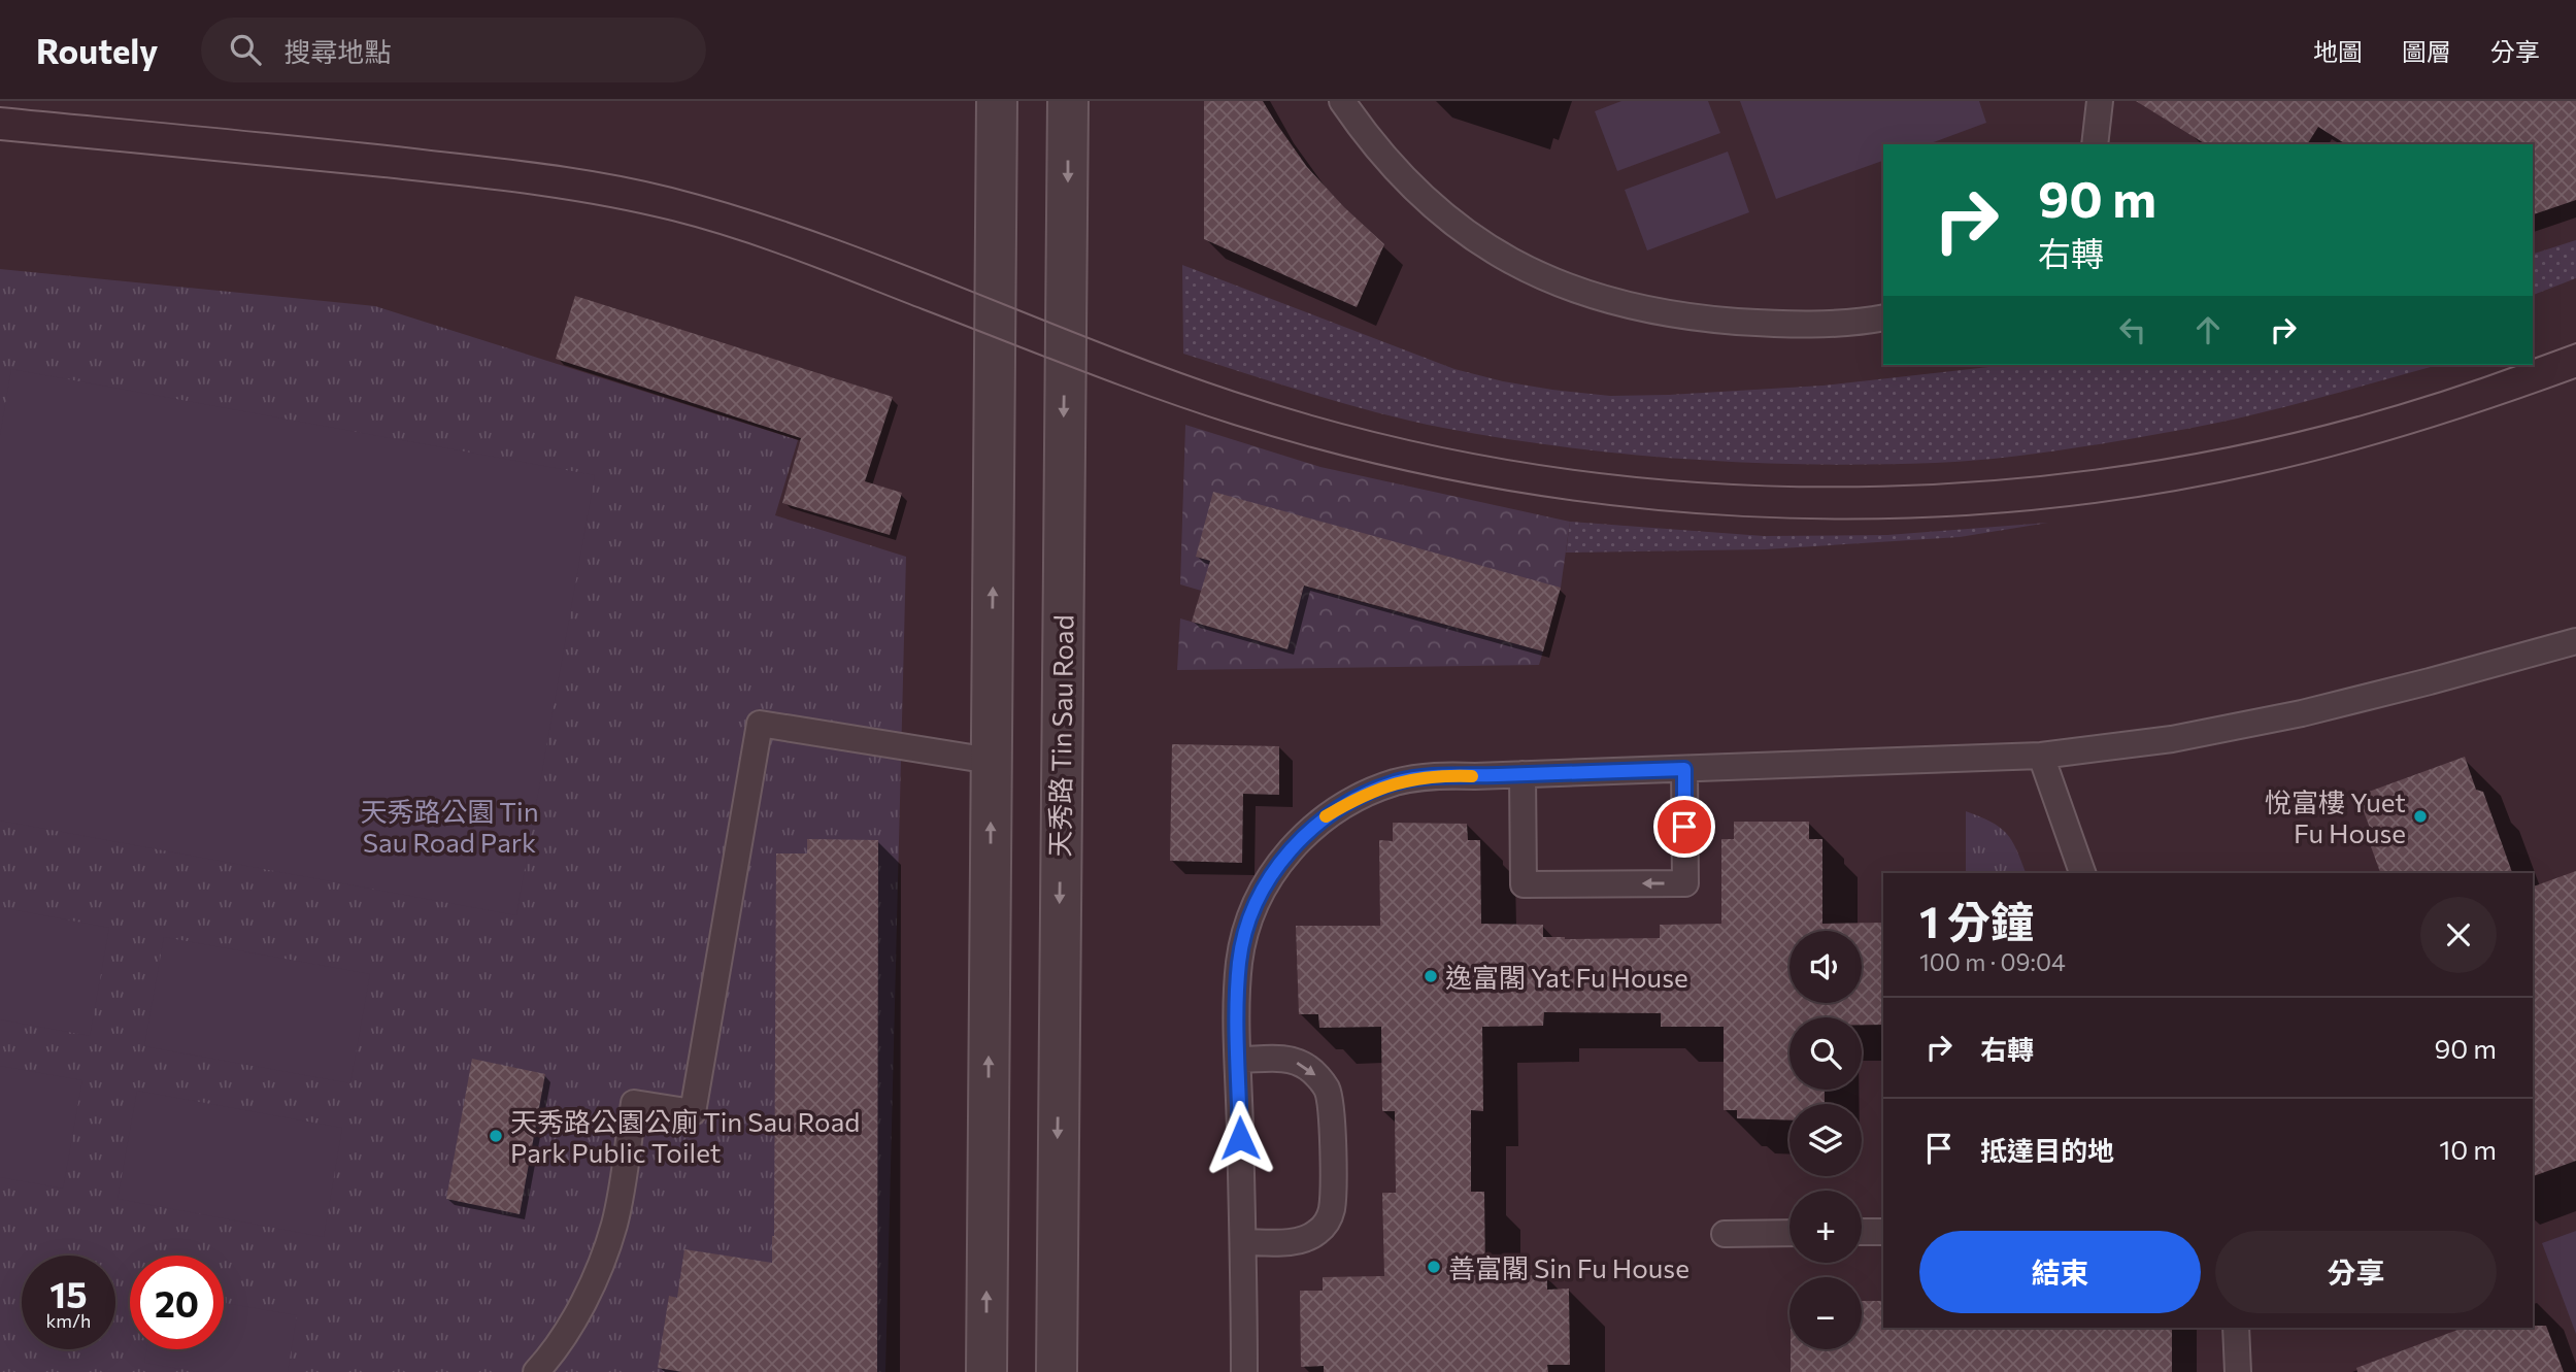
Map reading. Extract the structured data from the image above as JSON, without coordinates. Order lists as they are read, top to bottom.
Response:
{
  "streets": {
    "street": ["天秀路 Tin Sau Road"]
  },
  "parks": ["天秀路公園 Tin Sau Road Park"],
  "places": [
    "悅富樓 Yuet Fu House",
    "逸富閣 Yat Fu House",
    "天秀路公園公廁 Tin Sau Road Park Public Toilet",
    "善富閣 Sin Fu House"
  ],
  "page": {
    "header": "Routely",
    "search": "搜尋地點",
    "nav": ["地圖", "圖層", "分享"],
    "turn": ["90 m", "右轉"],
    "heading": ["1 分鐘", "100 m · 09:04"],
    "map_buttons": ["+", "−"],
    "list": [
      {
        "name": "右轉",
        "value": "90 m"
      },
      {
        "name": "抵達目的地",
        "value": "10 m"
      }
    ],
    "buttons": ["結束", "分享"],
    "speed": "15 km/h",
    "limit": "20"
  }
}
